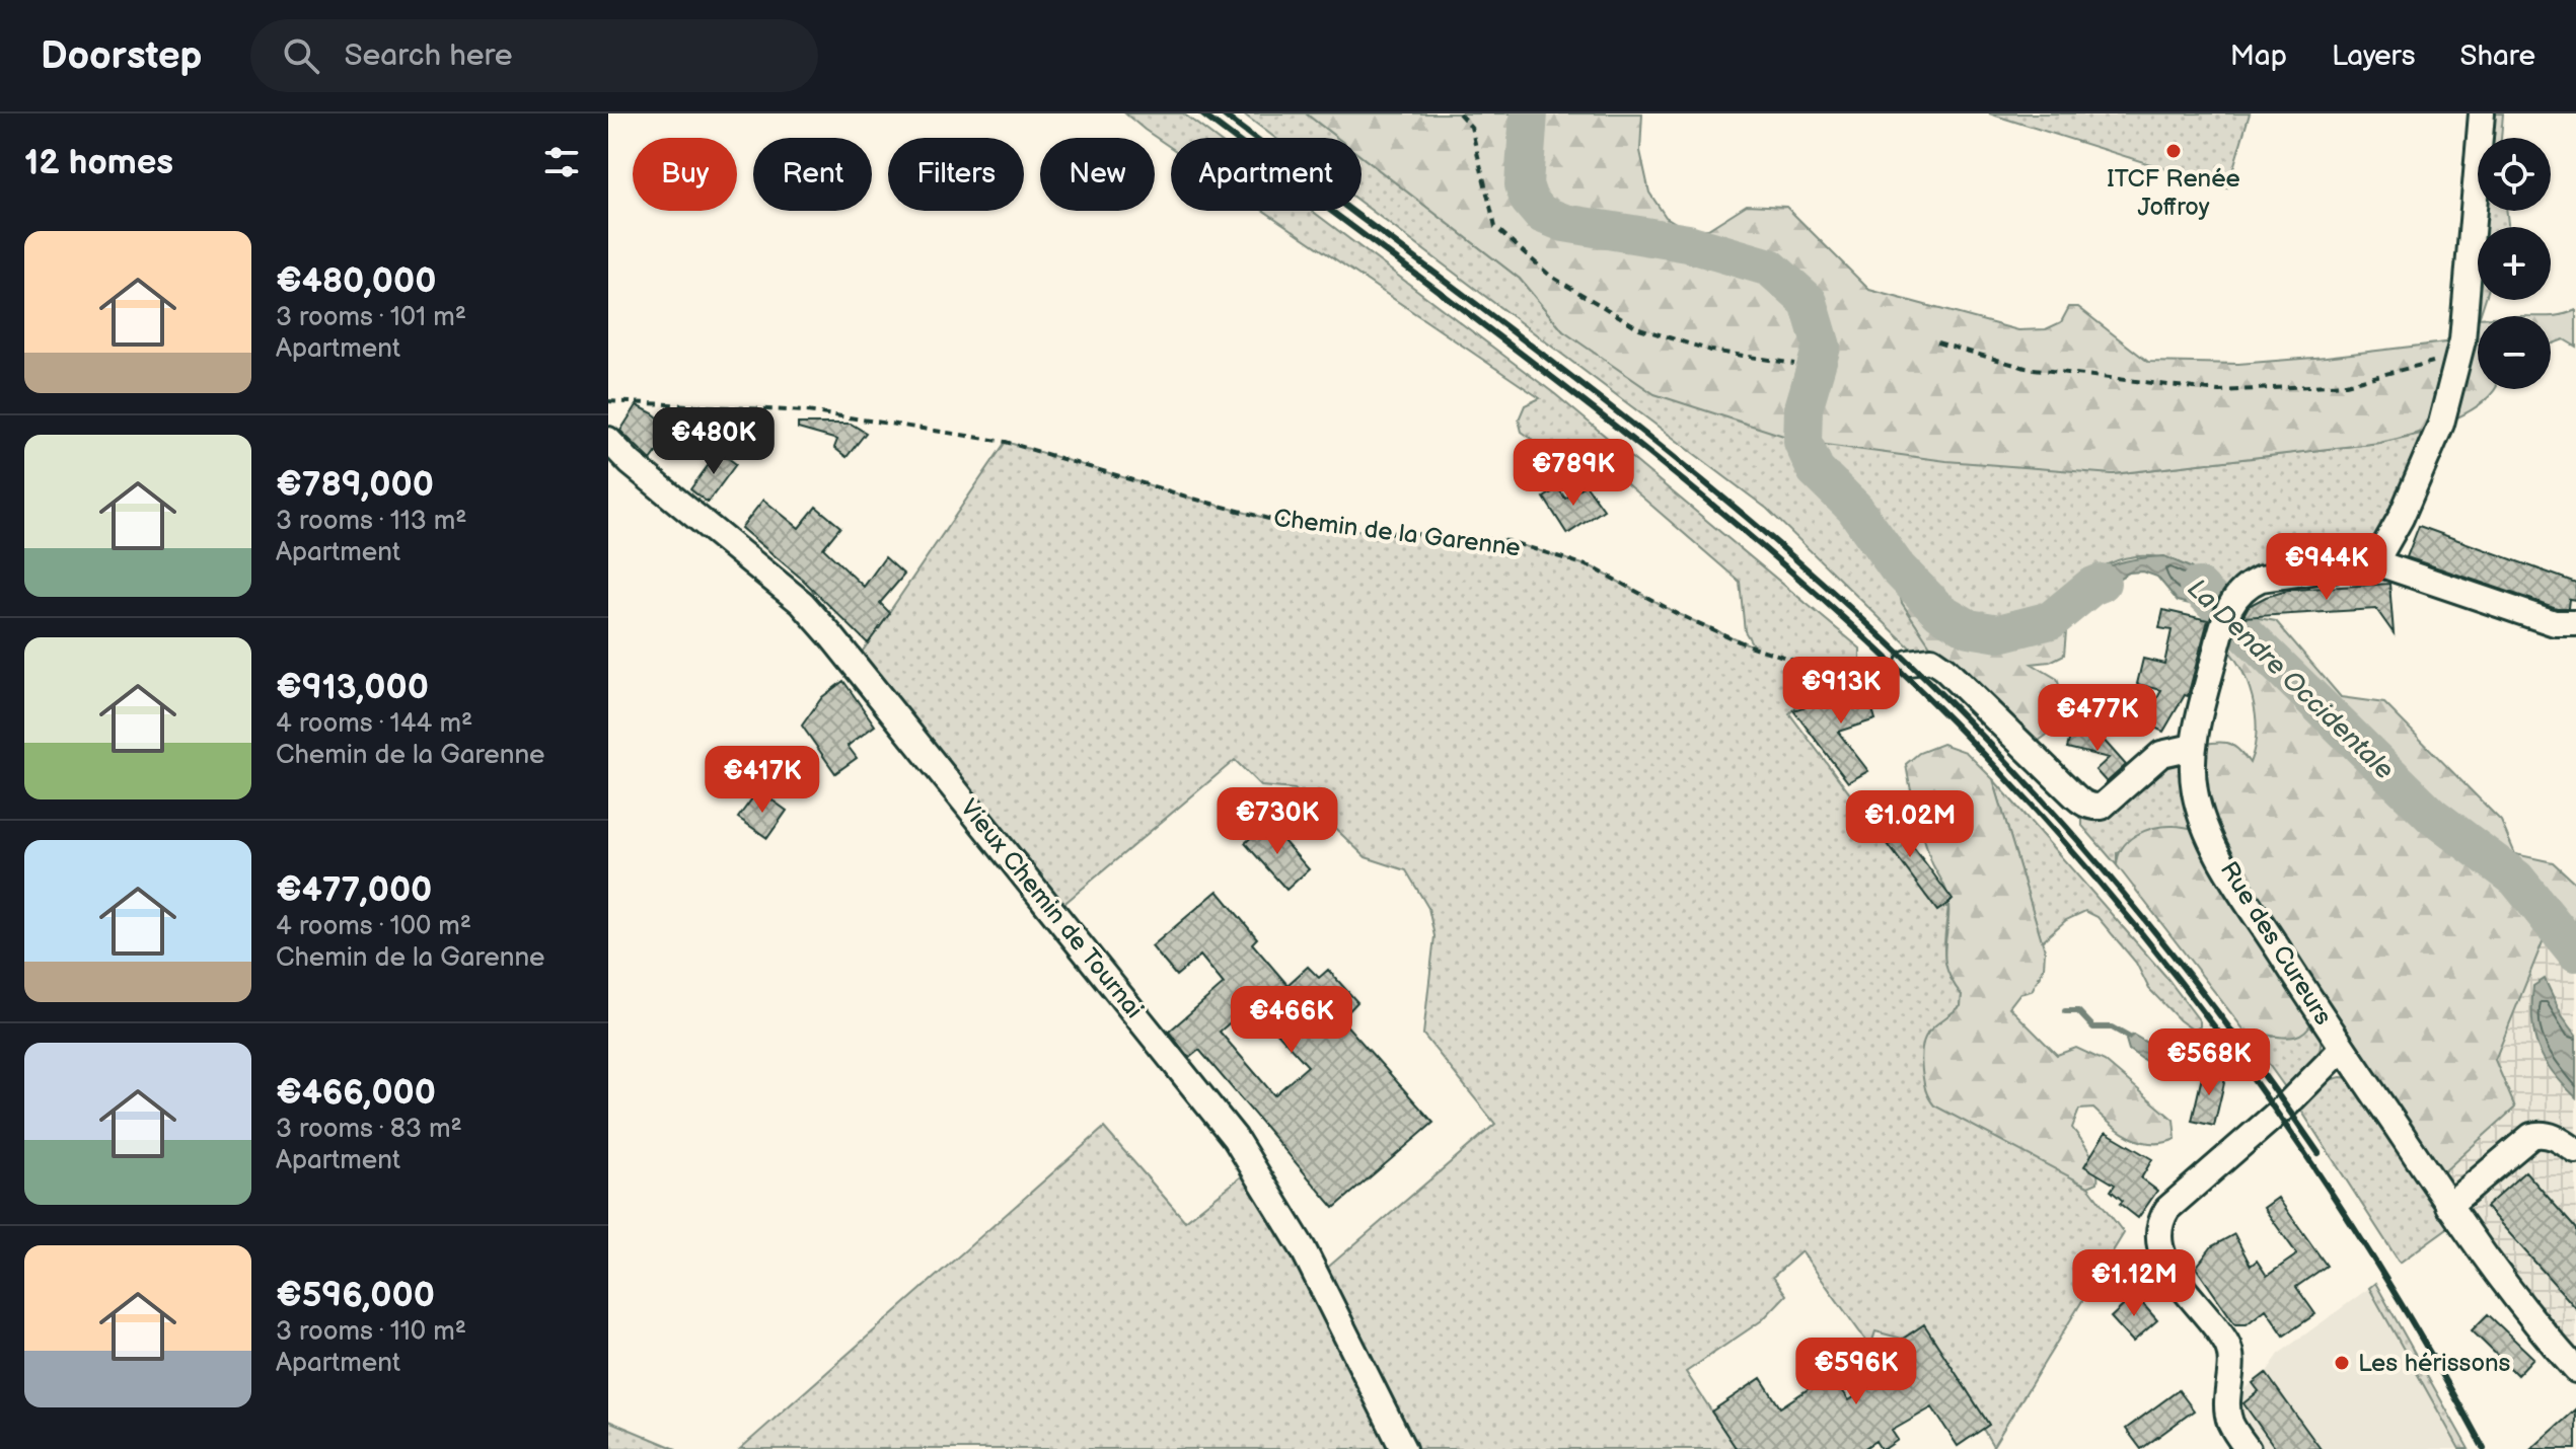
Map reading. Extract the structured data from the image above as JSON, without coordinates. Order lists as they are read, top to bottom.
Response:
{
  "streets": {
    "street": ["Vieux Chemin de Tournai", "Rue des Cureurs"],
    "path": ["Chemin de la Garenne"]
  },
  "water": ["La Dendre Occidentale"],
  "places": ["ITCF Renée Joffroy", "Les hérissons"],
  "page": {
    "header": "Doorstep",
    "search": "Search here",
    "nav": ["Map", "Layers", "Share"],
    "heading": "12 homes",
    "map_buttons": ["+", "−"],
    "chip": [
      "Buy",
      "Rent",
      "Filters",
      "New",
      "Apartment"
    ],
    "list": [
      {
        "name": "€480,000",
        "note": "3 rooms · 101 m² · Apartment"
      },
      {
        "name": "€789,000",
        "note": "3 rooms · 113 m² · Apartment"
      },
      {
        "name": "€913,000",
        "note": "4 rooms · 144 m² · Chemin de la Garenne"
      },
      {
        "name": "€477,000",
        "note": "4 rooms · 100 m² · Chemin de la Garenne"
      },
      {
        "name": "€466,000",
        "note": "3 rooms · 83 m² · Apartment"
      },
      {
        "name": "€596,000",
        "note": "3 rooms · 110 m² · Apartment"
      }
    ],
    "price": [
      "€480K",
      "€789K",
      "€944K",
      "€913K",
      "€477K",
      "€417K",
      "€730K",
      "€1.02M",
      "€466K",
      "€568K",
      "€1.12M",
      "€596K"
    ]
  }
}
